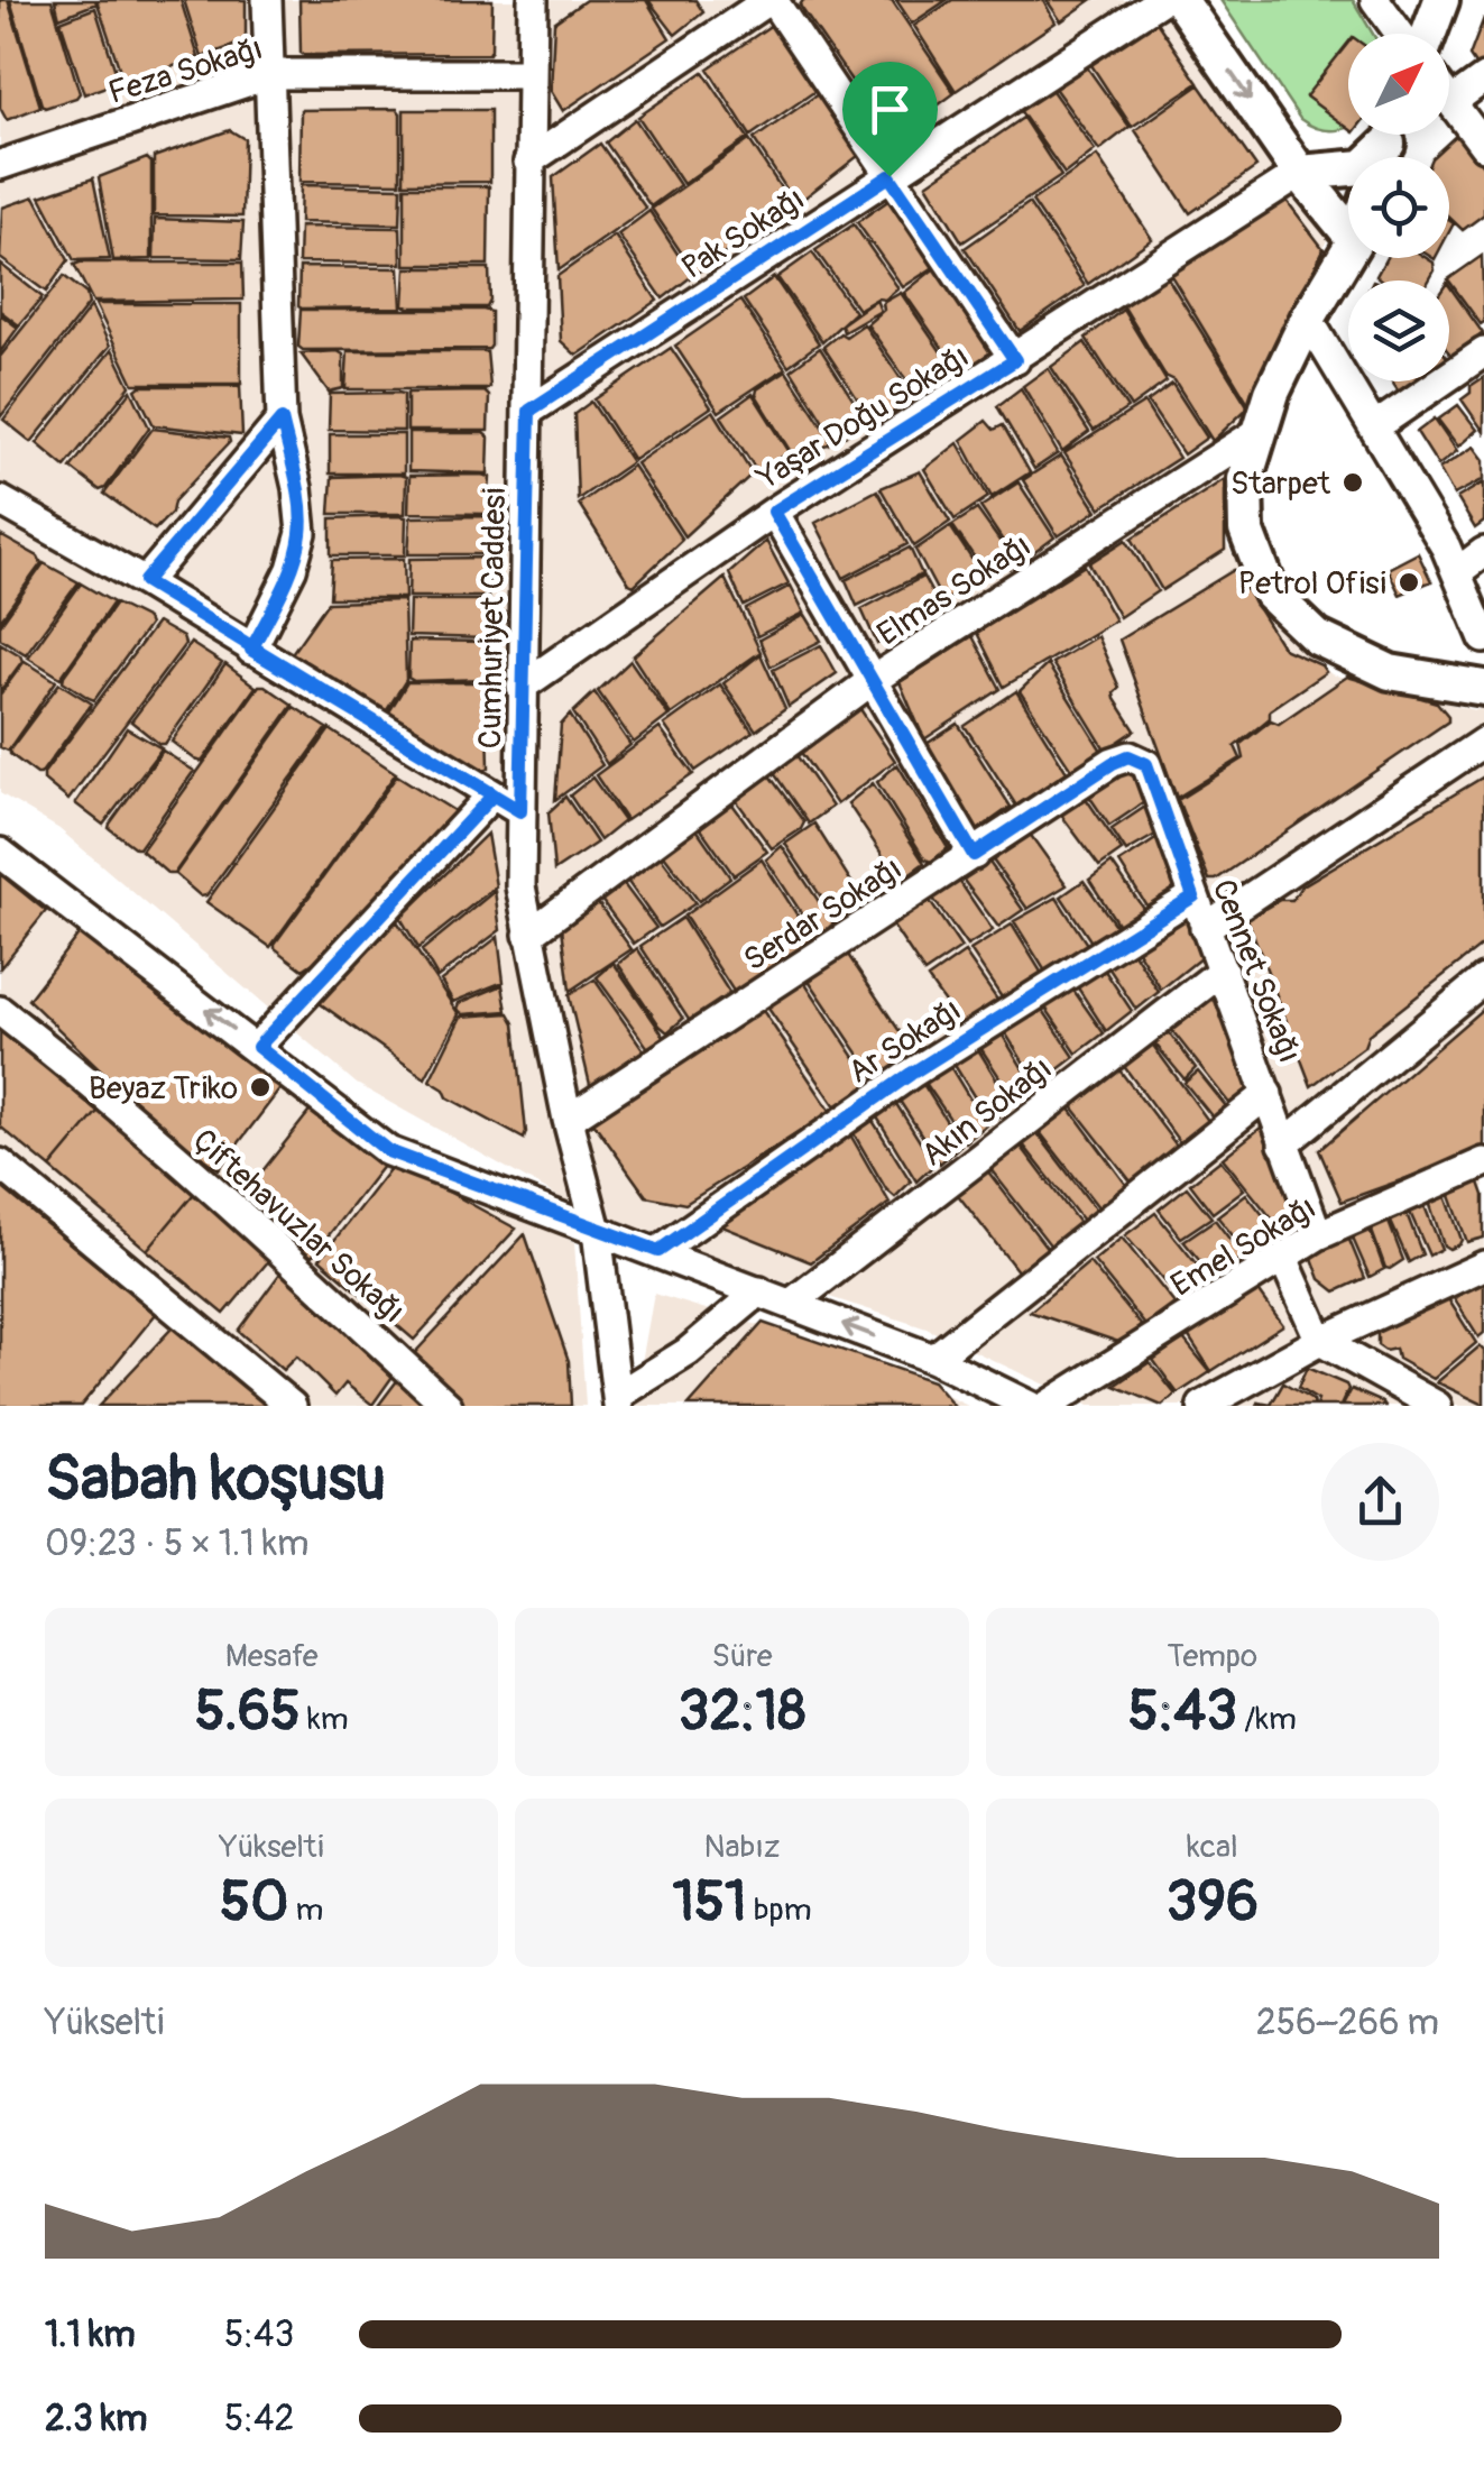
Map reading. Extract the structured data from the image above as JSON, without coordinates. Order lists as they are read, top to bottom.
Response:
{
  "streets": {
    "street": [
      "Feza Sokağı",
      "Pak Sokağı",
      "Yaşar Doğu Sokağı",
      "Elmas Sokağı",
      "Cumhuriyet Caddesi",
      "Serdar Sokağı",
      "Cennet Sokağı",
      "Ar Sokağı",
      "Akın Sokağı",
      "Çiftehavuzlar Sokağı",
      "Emel Sokağı"
    ]
  },
  "crossings": [
    ["Feza Sokağı", "Cumhuriyet Caddesi"],
    ["Pak Sokağı", "Cumhuriyet Caddesi"],
    ["Yaşar Doğu Sokağı", "Cumhuriyet Caddesi"],
    ["Elmas Sokağı", "Cumhuriyet Caddesi"],
    ["Cumhuriyet Caddesi", "Serdar Sokağı"],
    ["Serdar Sokağı", "Cennet Sokağı"],
    ["Cennet Sokağı", "Ar Sokağı"],
    ["Cennet Sokağı", "Akın Sokağı"],
    ["Cennet Sokağı", "Emel Sokağı"]
  ],
  "places": ["Starpet", "Petrol Ofisi", "Beyaz Triko"],
  "north": "top right",
  "page": {
    "heading": ["Sabah koşusu", "09:23 · 5 × 1.1 km"],
    "stats": [
      ["Mesafe", "5.65 km"],
      ["Süre", "32:18"],
      ["Tempo", "5:43 /km"],
      ["Yükselti", "50 m"],
      ["Nabız", "151 bpm"],
      ["kcal", "396"]
    ],
    "chart": ["Yükselti", "256–266 m"],
    "list": [
      {
        "name": "1.1 km",
        "note": "5:43"
      },
      {
        "name": "2.3 km",
        "note": "5:42"
      }
    ]
  }
}
